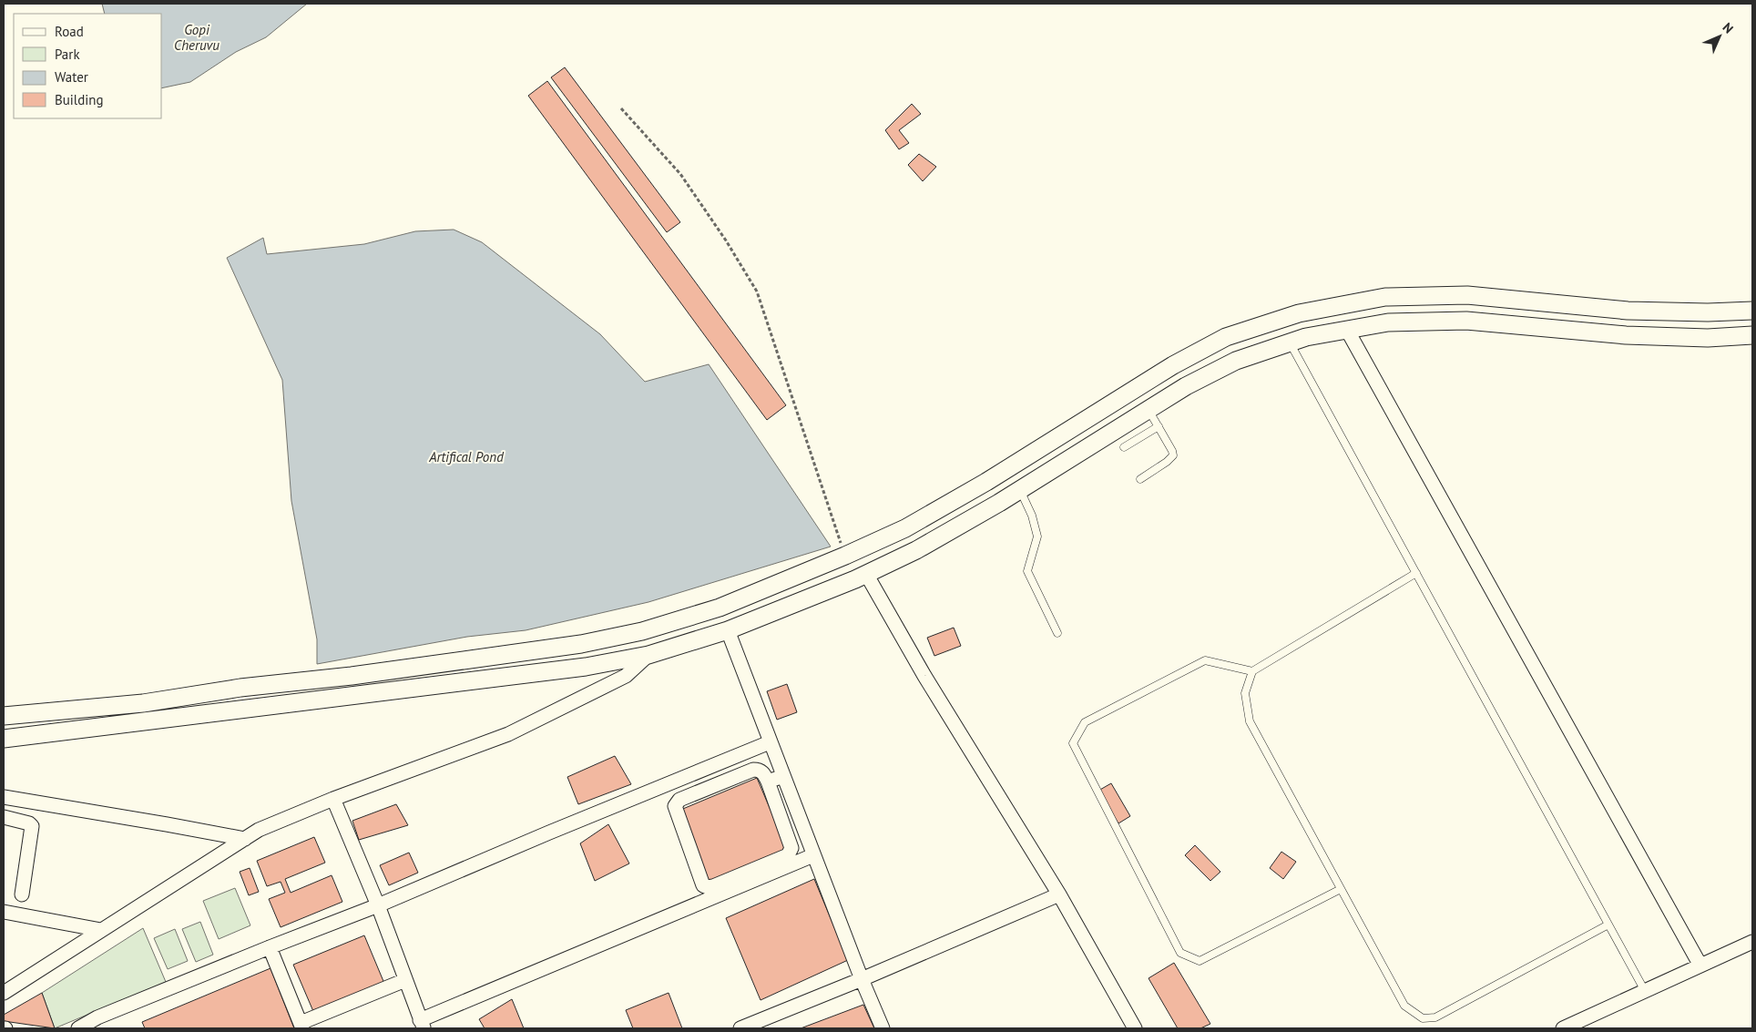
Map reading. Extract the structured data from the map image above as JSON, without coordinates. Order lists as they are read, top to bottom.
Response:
{
  "water": ["Gopi Cheruvu", "Artifical Pond"],
  "legend": [
    "Road",
    "Park",
    "Water",
    "Building"
  ],
  "north": "top right"
}
